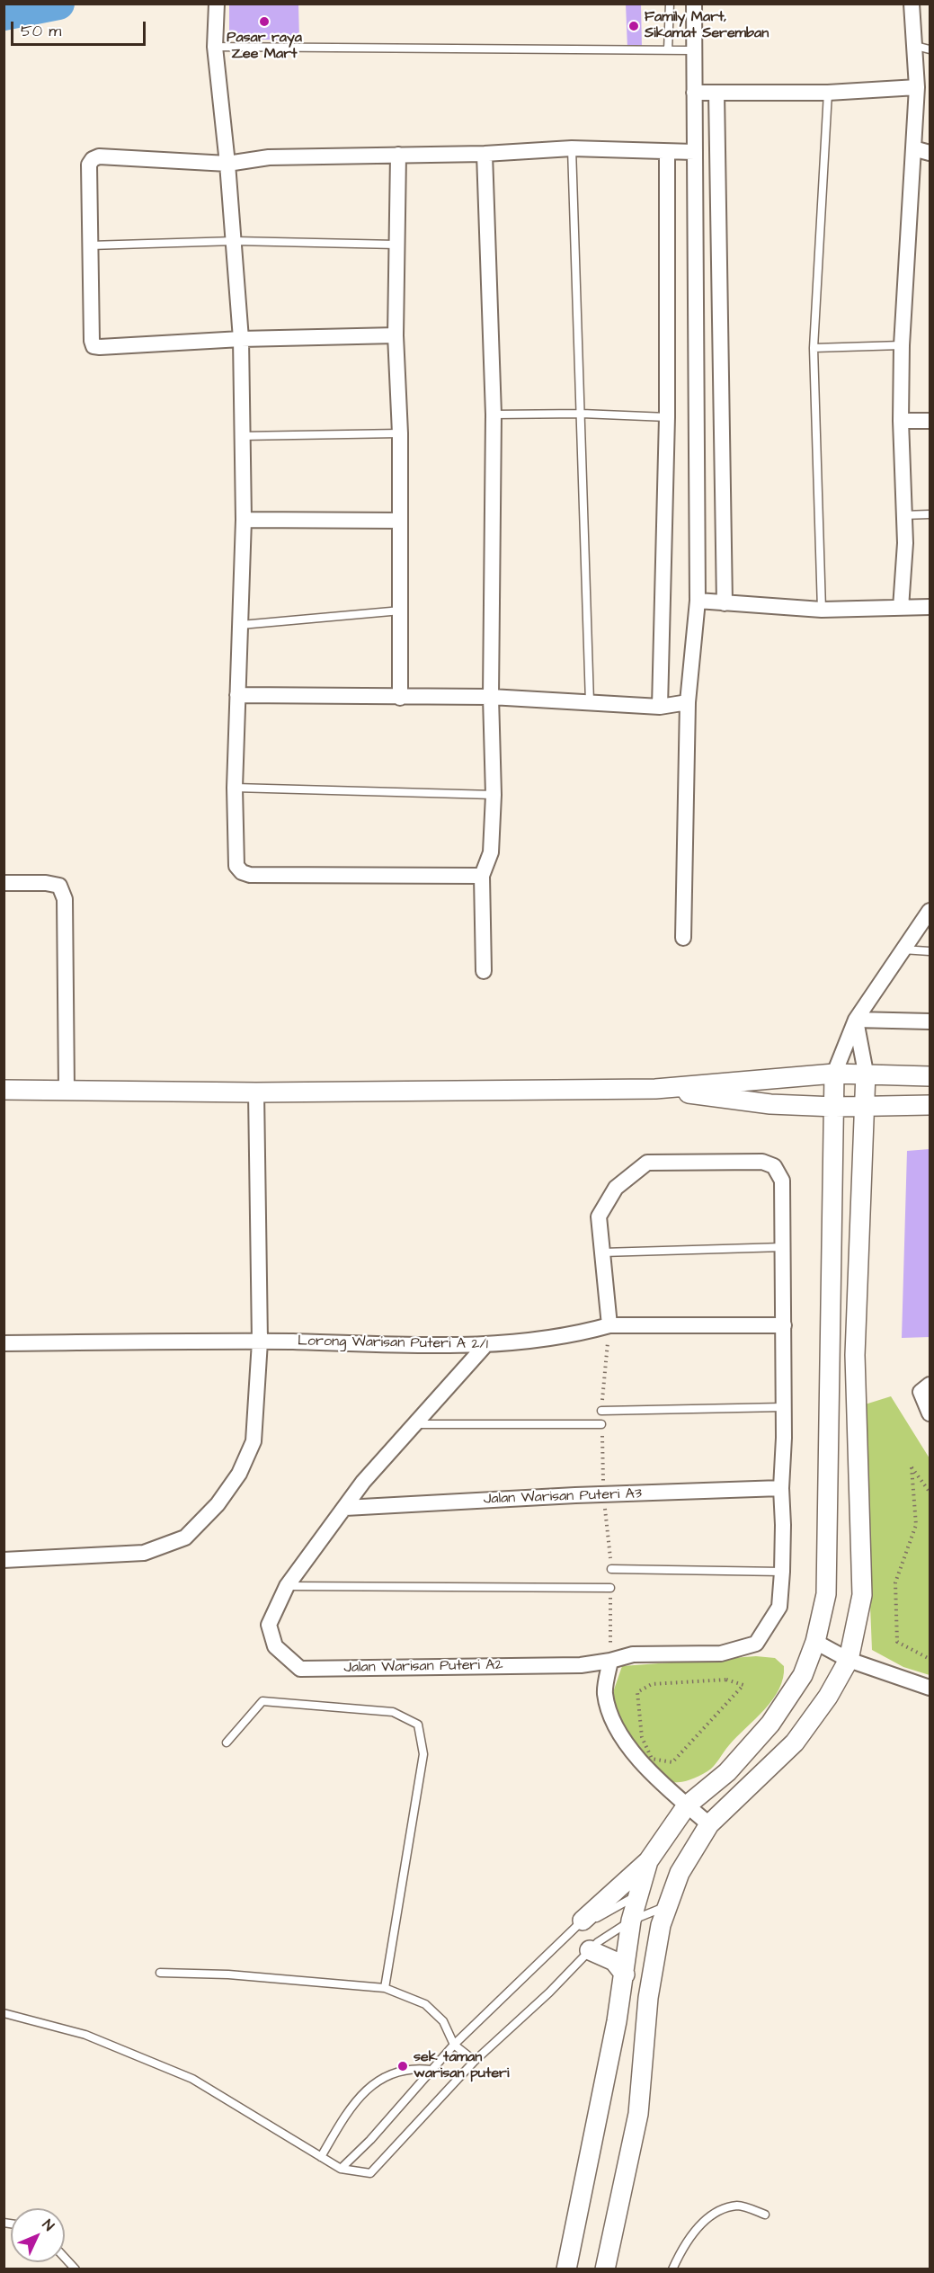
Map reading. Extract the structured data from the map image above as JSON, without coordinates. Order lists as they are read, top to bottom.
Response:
{
  "streets": {
    "street": ["Lorong Warisan Puteri A 2/1", "Jalan Warisan Puteri A3", "Jalan Warisan Puteri A2"]
  },
  "crossings": [
    ["Lorong Warisan Puteri A 2/1", "Jalan Warisan Puteri A2"],
    ["Jalan Warisan Puteri A3", "Jalan Warisan Puteri A2"]
  ],
  "places": ["Pasar raya Zee Mart", "Family Mart, Sikamat Seremban", "sek taman warisan puteri"],
  "scale_bar": "50 m",
  "north": "top right"
}
